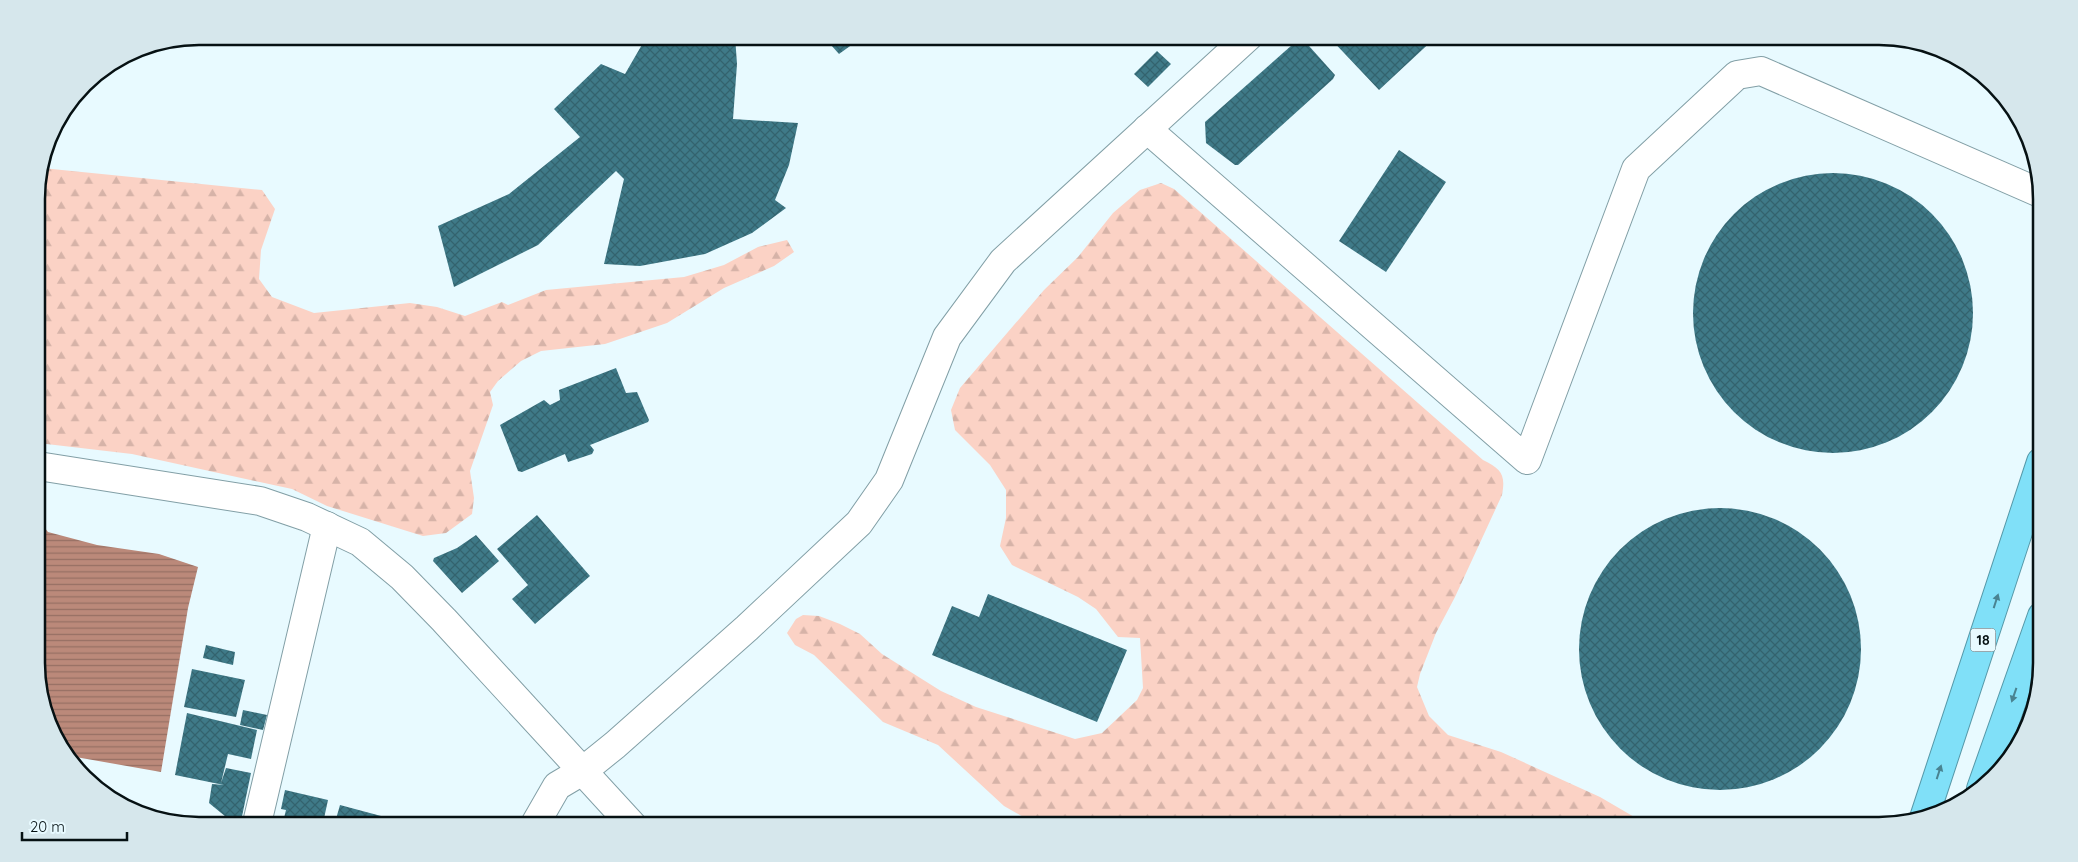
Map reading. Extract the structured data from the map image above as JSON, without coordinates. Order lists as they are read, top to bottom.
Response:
{
  "streets": {
    "highway": ["18"]
  },
  "scale_bar": "20 m"
}
